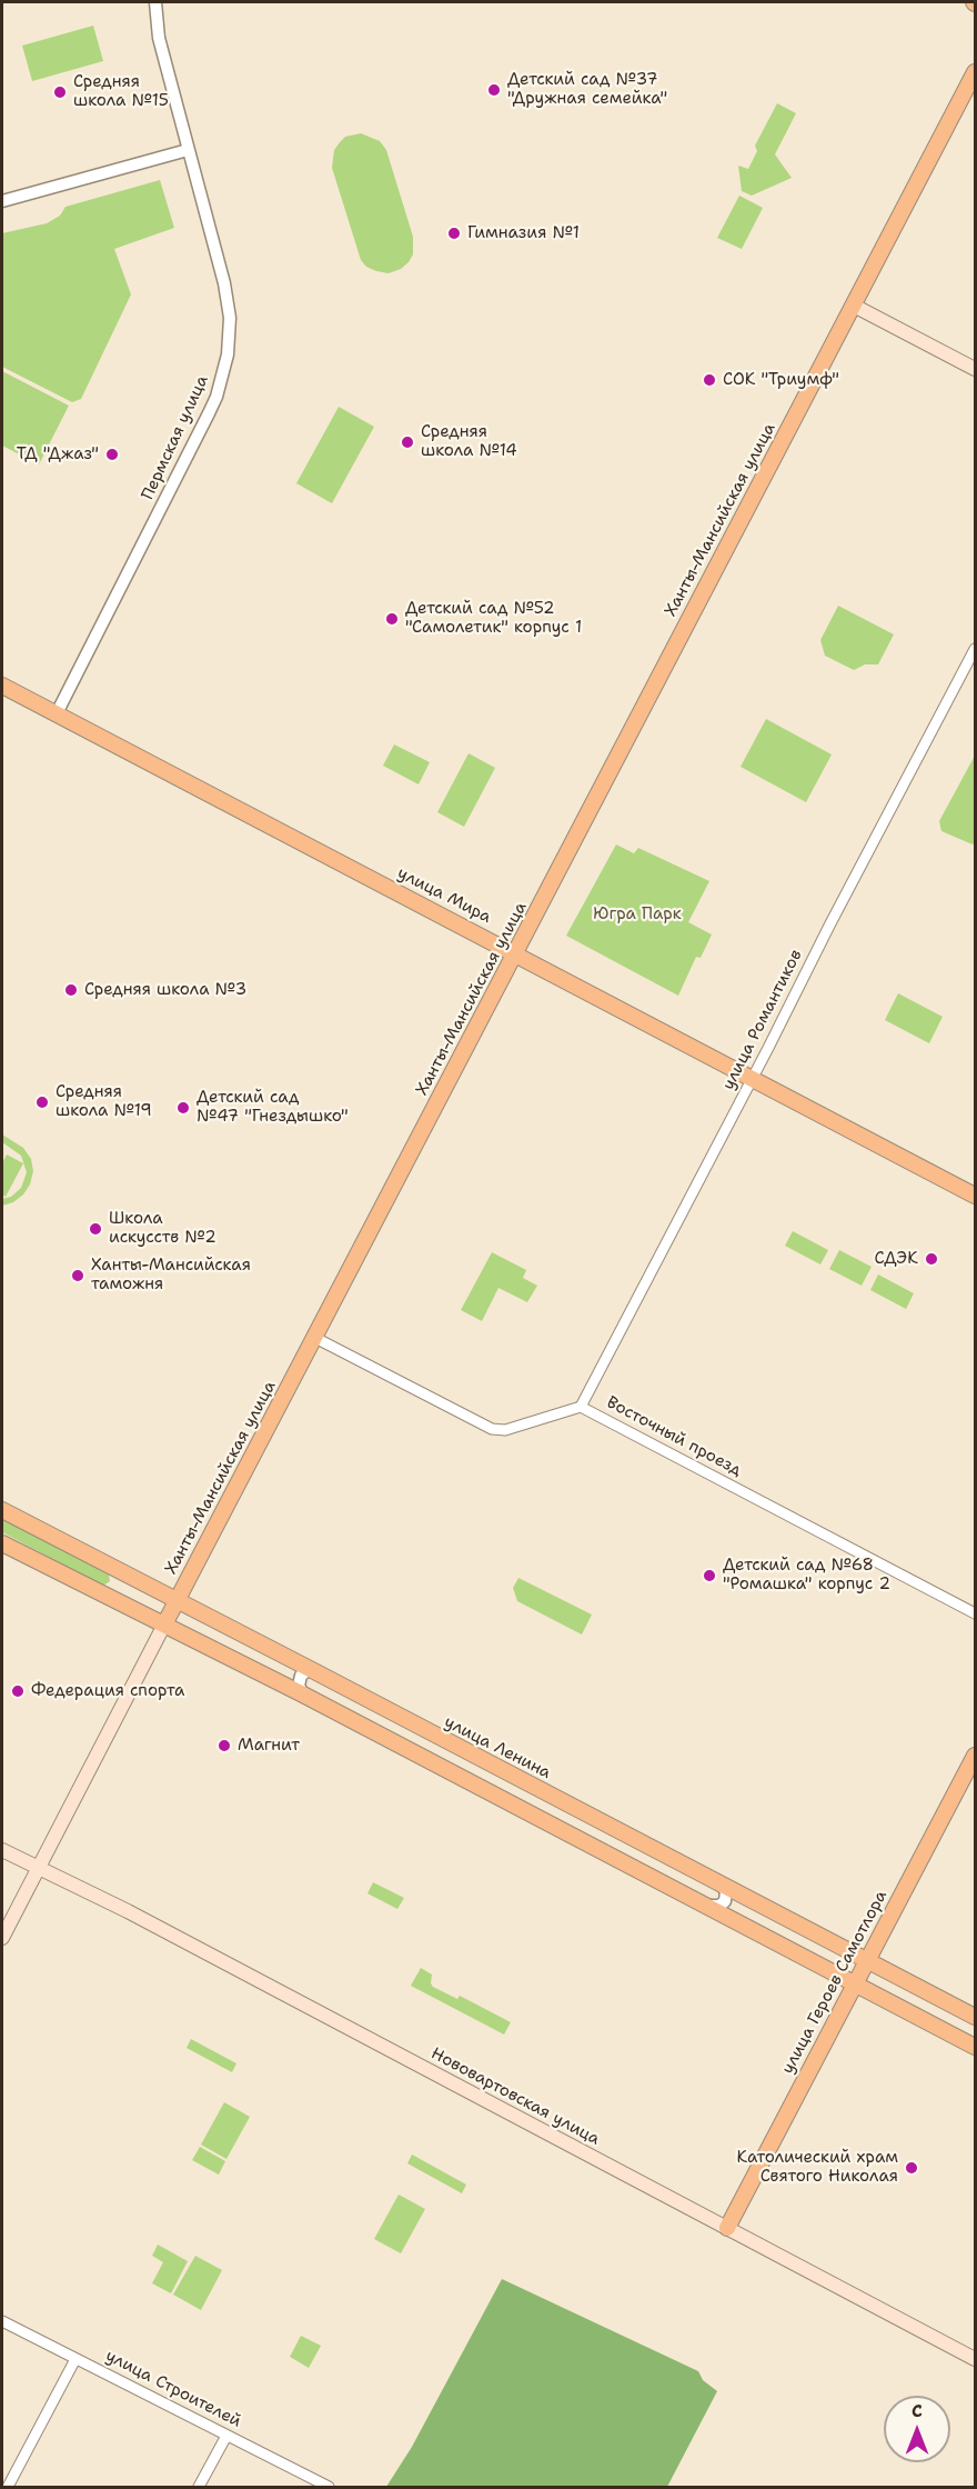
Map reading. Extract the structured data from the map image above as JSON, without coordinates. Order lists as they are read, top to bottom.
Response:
{
  "streets": {
    "main road": [
      "Ханты-Мансийская улица",
      "улица Мира",
      "улица Ленина",
      "улица Героев Самотлора",
      "Нововартовская улица"
    ],
    "street": [
      "Пермская улица",
      "улица Романтиков",
      "Восточный проезд",
      "улица Строителей"
    ]
  },
  "crossings": [
    ["Пермская улица", "улица Мира"],
    ["Ханты-Мансийская улица", "улица Мира"],
    ["Ханты-Мансийская улица", "Восточный проезд"],
    ["Ханты-Мансийская улица", "улица Ленина"],
    ["Ханты-Мансийская улица", "Нововартовская улица"],
    ["улица Мира", "улица Романтиков"],
    ["улица Романтиков", "Восточный проезд"],
    ["улица Ленина", "улица Героев Самотлора"],
    ["улица Героев Самотлора", "Нововартовская улица"]
  ],
  "parks": ["Югра Парк"],
  "places": [
    "Детский сад №37 \"Дружная семейка\"",
    "Средняя школа №15",
    "Гимназия №1",
    "СОК \"Триумф\"",
    "Средняя школа №14",
    "ТД \"Джаз\"",
    "Детский сад №52 \"Самолетик\" корпус 1",
    "Средняя школа №3",
    "Средняя школа №19",
    "Детский сад №47 \"Гнездышко\"",
    "Школа искусств №2",
    "СДЭК",
    "Ханты-Мансийская таможня",
    "Детский сад №68 \"Ромашка\" корпус 2",
    "Федерация спорта",
    "Магнит",
    "Католический храм Святого Николая"
  ],
  "north": "top"
}
